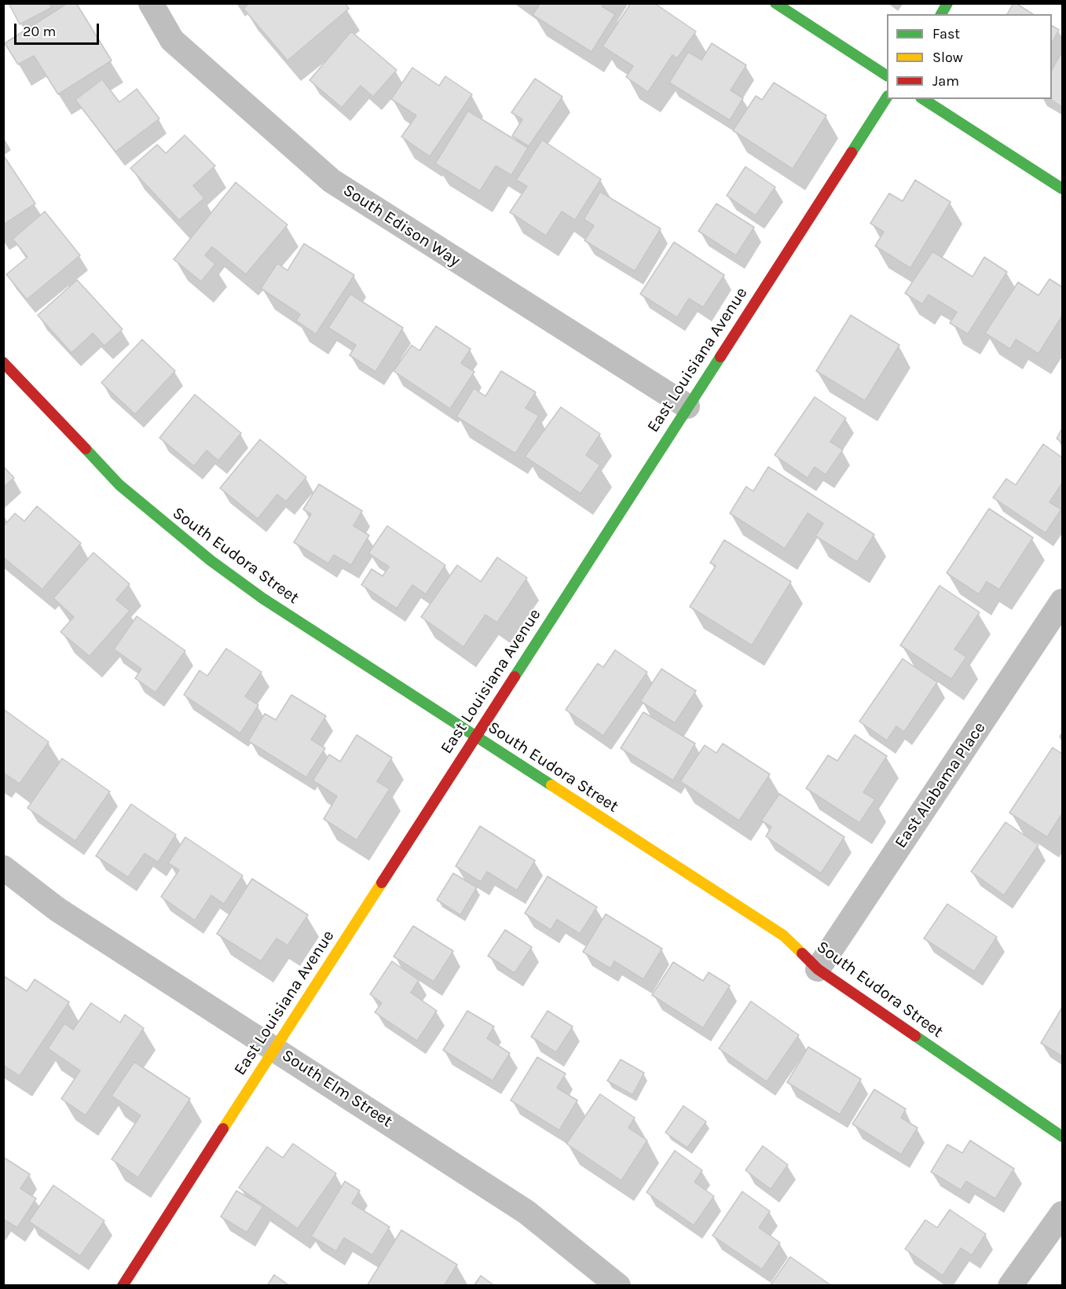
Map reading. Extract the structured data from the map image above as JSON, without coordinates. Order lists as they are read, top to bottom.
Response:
{
  "streets": {
    "street": [
      "South Edison Way",
      "East Louisiana Avenue",
      "South Eudora Street",
      "East Alabama Place",
      "South Elm Street"
    ]
  },
  "crossings": [
    ["South Edison Way", "East Louisiana Avenue"],
    ["East Louisiana Avenue", "South Eudora Street"],
    ["East Louisiana Avenue", "South Elm Street"],
    ["South Eudora Street", "East Alabama Place"]
  ],
  "legend": ["Fast", "Slow", "Jam"],
  "scale_bar": "20 m"
}
